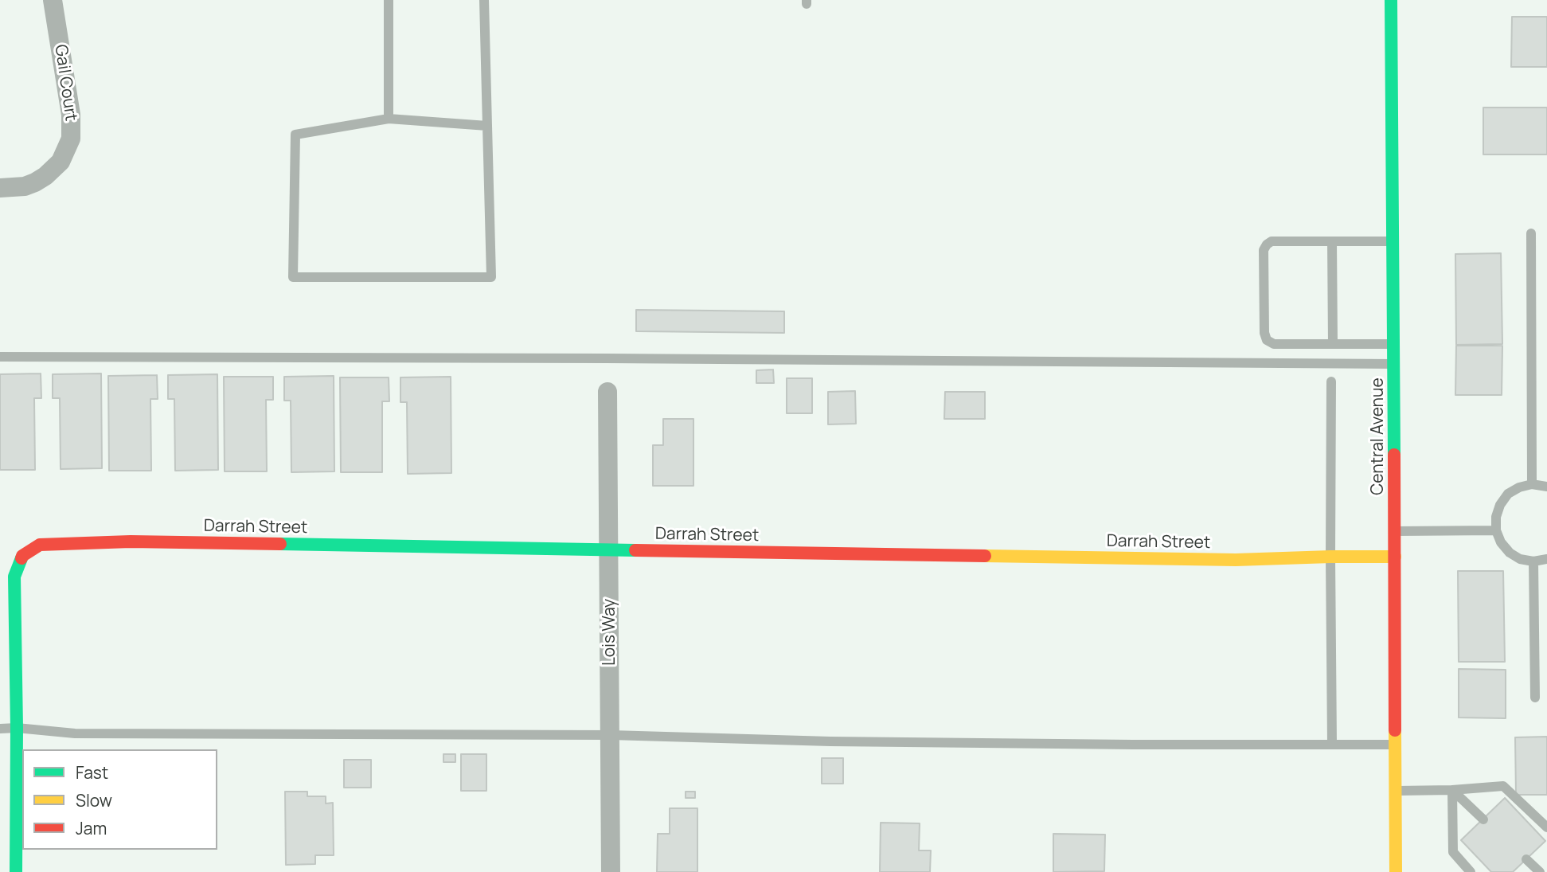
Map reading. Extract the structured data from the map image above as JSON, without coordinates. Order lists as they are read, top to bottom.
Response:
{
  "streets": {
    "street": [
      "Gail Court",
      "Central Avenue",
      "Darrah Street",
      "Lois Way"
    ]
  },
  "crossings": [
    ["Central Avenue", "Darrah Street"],
    ["Darrah Street", "Lois Way"]
  ],
  "legend": ["Fast", "Slow", "Jam"]
}
